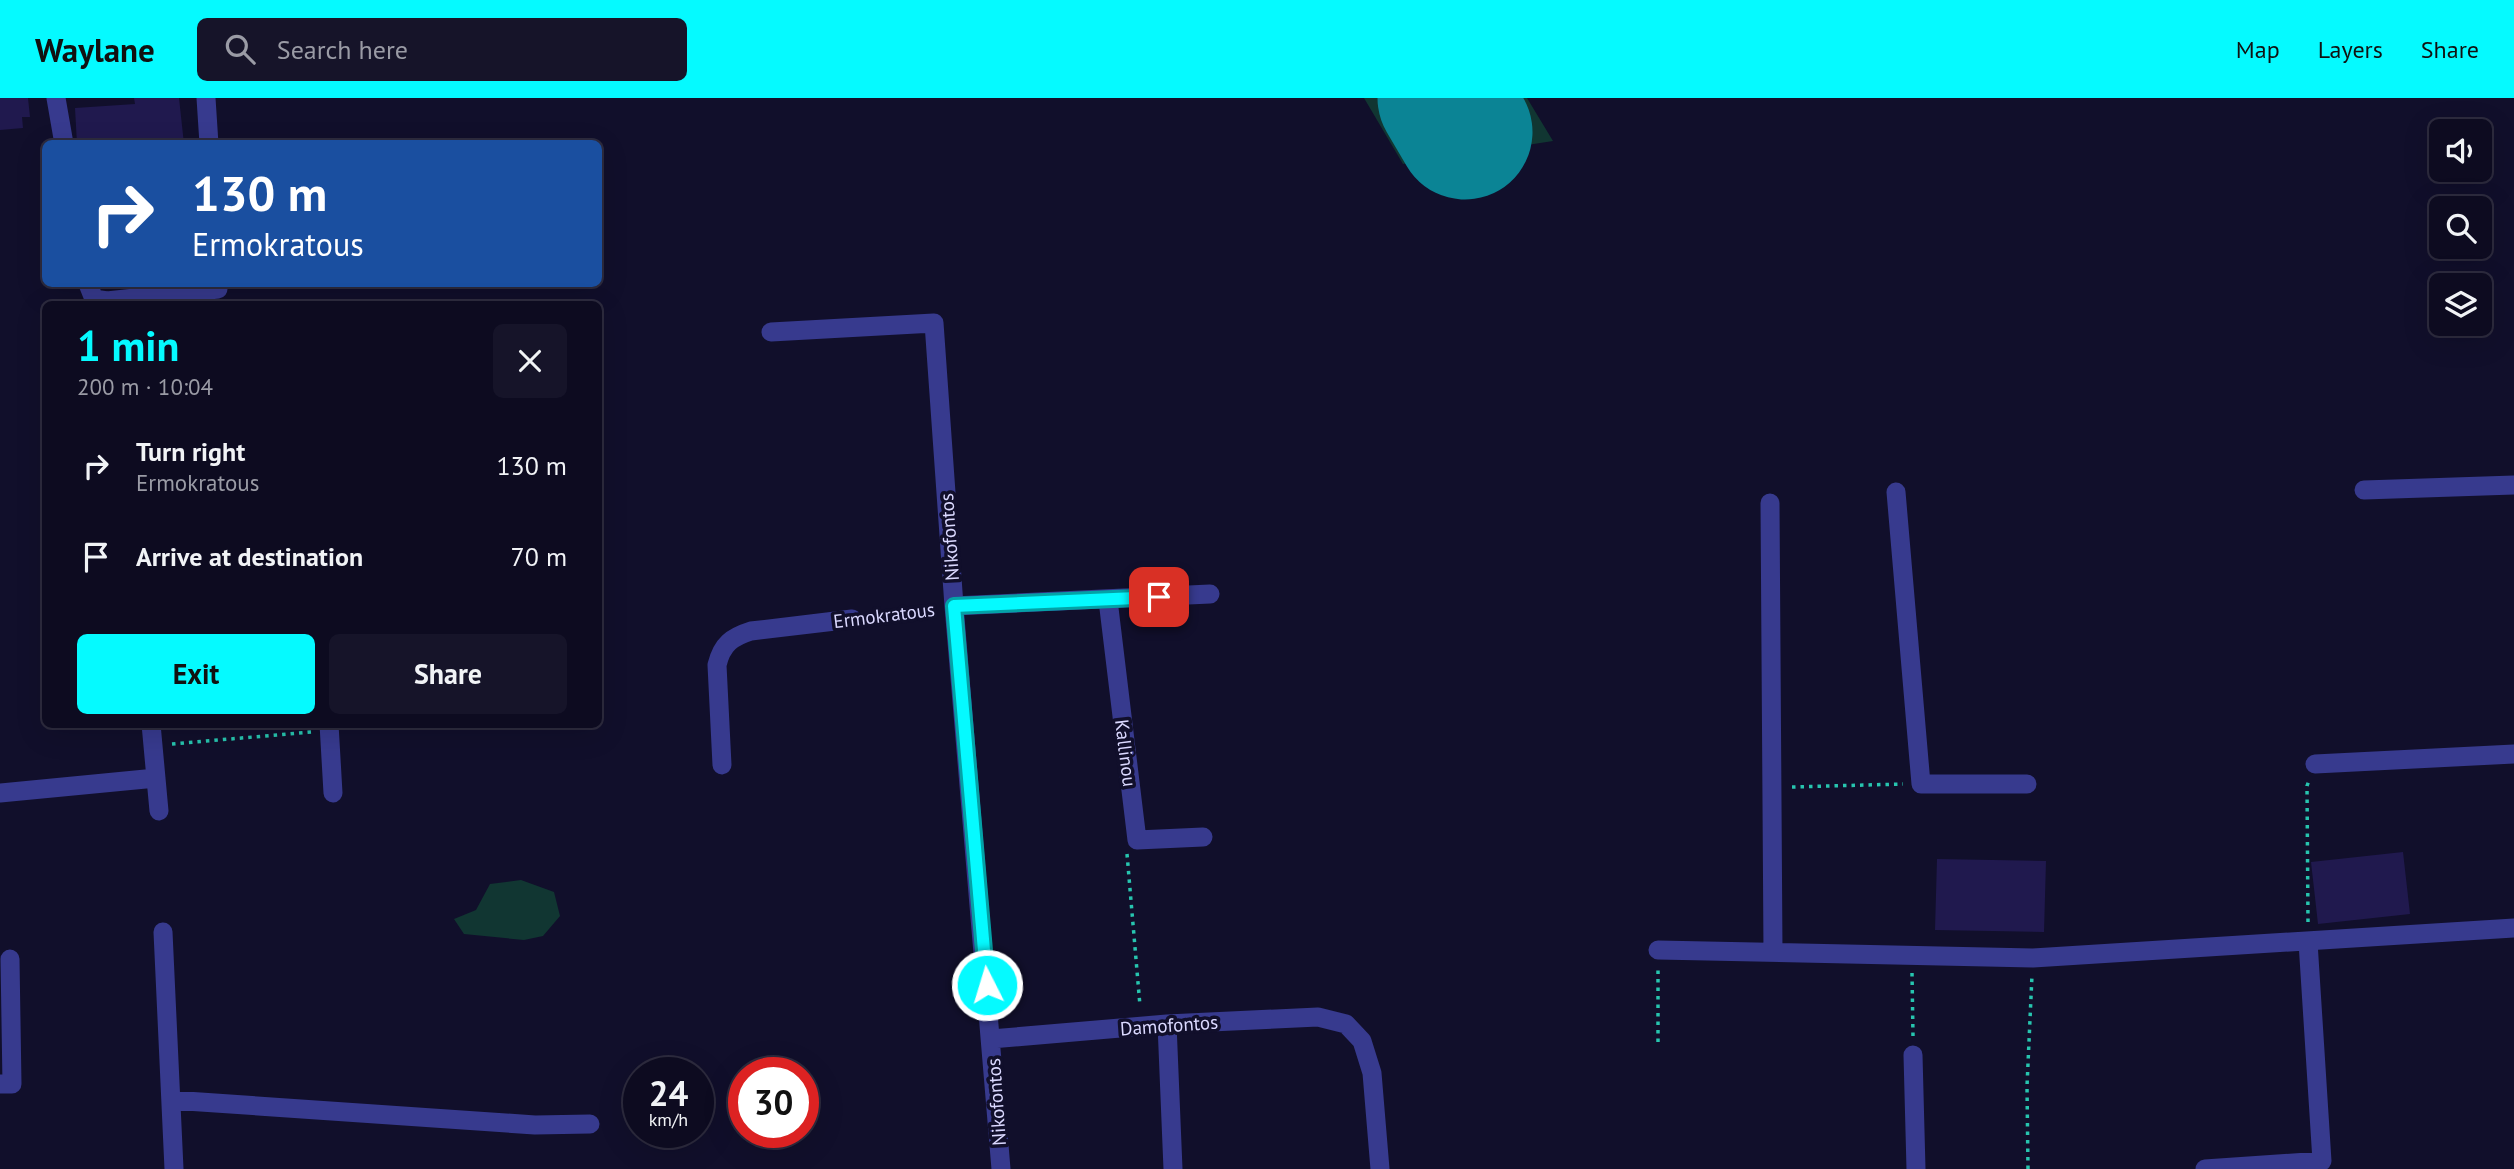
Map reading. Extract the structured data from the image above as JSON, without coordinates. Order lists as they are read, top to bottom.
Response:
{
  "streets": {
    "street": [
      "Nikofontos",
      "Ermokratous",
      "Kallinou",
      "Damofontos"
    ]
  },
  "crossings": [
    ["Nikofontos", "Ermokratous"],
    ["Nikofontos", "Damofontos"],
    ["Ermokratous", "Kallinou"]
  ],
  "page": {
    "header": "Waylane",
    "search": "Search here",
    "nav": ["Map", "Layers", "Share"],
    "turn": ["130 m", "Ermokratous"],
    "heading": ["1 min", "200 m · 10:04"],
    "list": [
      {
        "name": "Turn right",
        "note": "Ermokratous",
        "value": "130 m"
      },
      {
        "name": "Arrive at destination",
        "value": "70 m"
      }
    ],
    "buttons": ["Exit", "Share"],
    "speed": "24 km/h",
    "limit": "30"
  }
}
